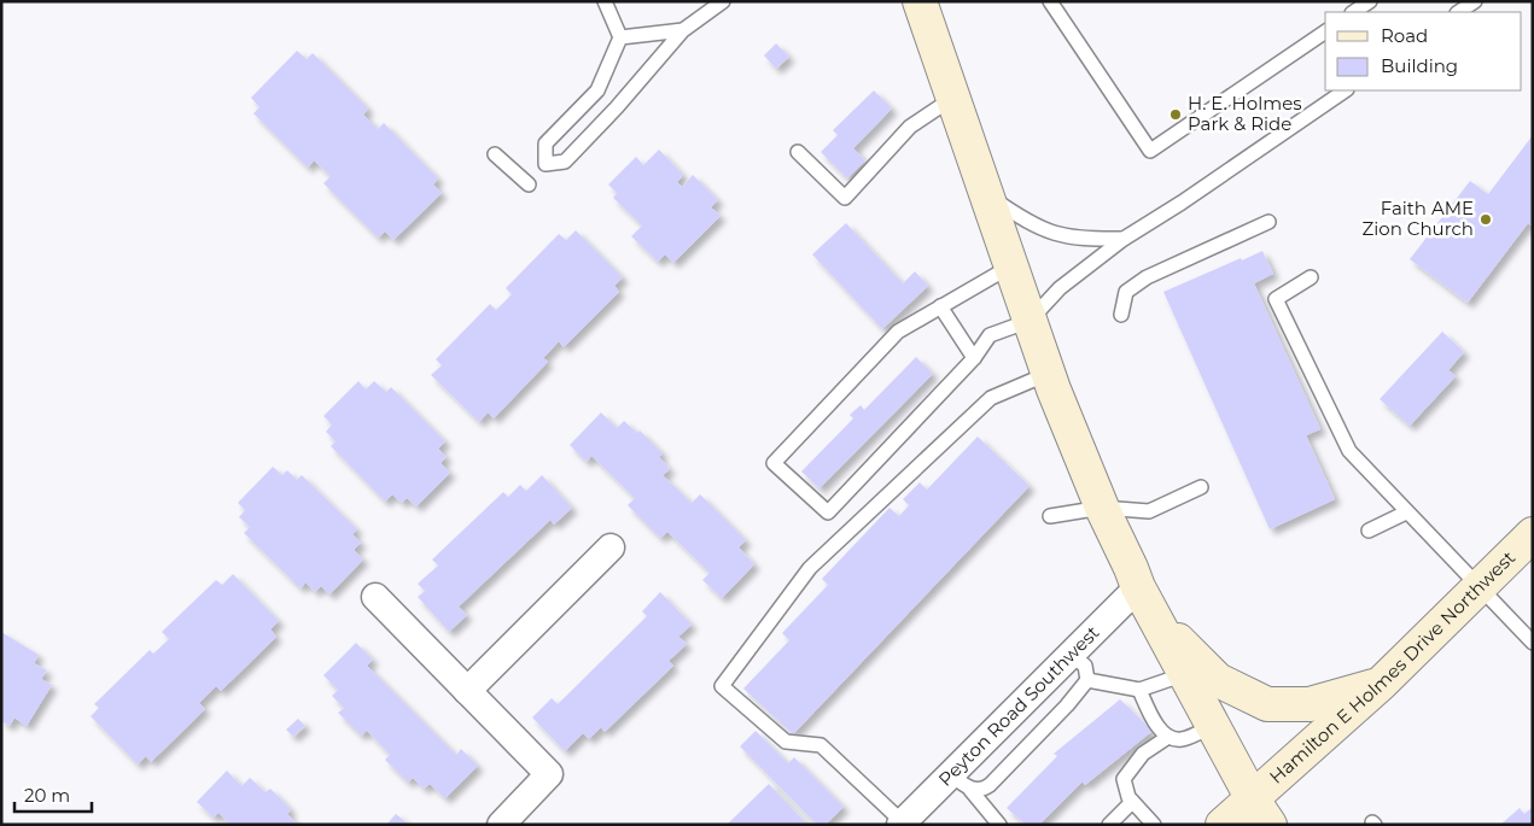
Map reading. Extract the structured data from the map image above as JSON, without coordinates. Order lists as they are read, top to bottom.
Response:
{
  "streets": {
    "main road": ["Hamilton E Holmes Drive Northwest"],
    "street": ["Peyton Road Southwest"]
  },
  "places": ["H. E. Holmes Park & Ride", "Faith AME Zion Church"],
  "legend": ["Road", "Building"],
  "scale_bar": "20 m"
}
